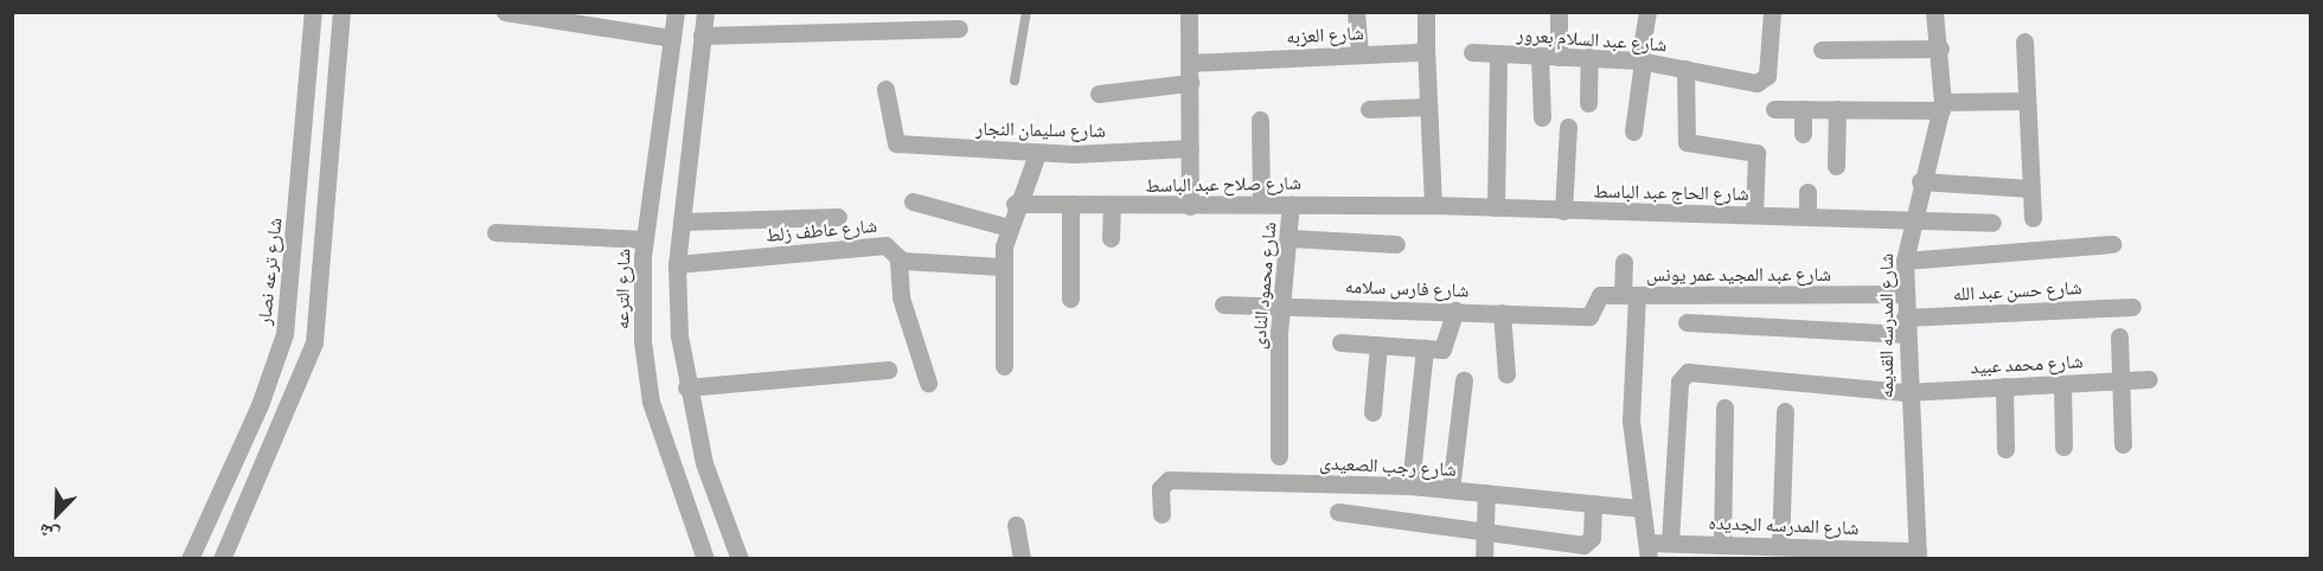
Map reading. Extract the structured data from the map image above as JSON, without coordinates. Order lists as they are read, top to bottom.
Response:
{
  "streets": {
    "street": [
      "شارع العزبه",
      "شارع عبد السلام بعرور",
      "شارع سليمان النجار",
      "شارع صلاح عبد الباسط",
      "شارع الحاج عبد الباسط",
      "شارع عاطف زلط",
      "شارع ترعه نصار",
      "شارع عبد المجيد عمر يونس",
      "شارع محمود النادى",
      "شارع فارس سلامه",
      "شارع الترعه",
      "شارع حسن عبد الله",
      "شارع المدرسه القديمه",
      "شارع محمد عبيد",
      "شارع رجب الصعيدى",
      "شارع المدرسه الجديده"
    ]
  },
  "crossings": [
    ["شارع صلاح عبد الباسط", "شارع الحاج عبد الباسط"],
    ["شارع صلاح عبد الباسط", "شارع محمود النادى"],
    ["شارع الحاج عبد الباسط", "شارع المدرسه القديمه"],
    ["شارع عبد المجيد عمر يونس", "شارع فارس سلامه"],
    ["شارع عبد المجيد عمر يونس", "شارع المدرسه القديمه"],
    ["شارع محمود النادى", "شارع فارس سلامه"],
    ["شارع حسن عبد الله", "شارع المدرسه القديمه"],
    ["شارع المدرسه القديمه", "شارع محمد عبيد"],
    ["شارع المدرسه القديمه", "شارع المدرسه الجديده"],
    ["شارع محمد عبيد", "شارع المدرسه الجديده"]
  ],
  "north": "bottom left"
}
